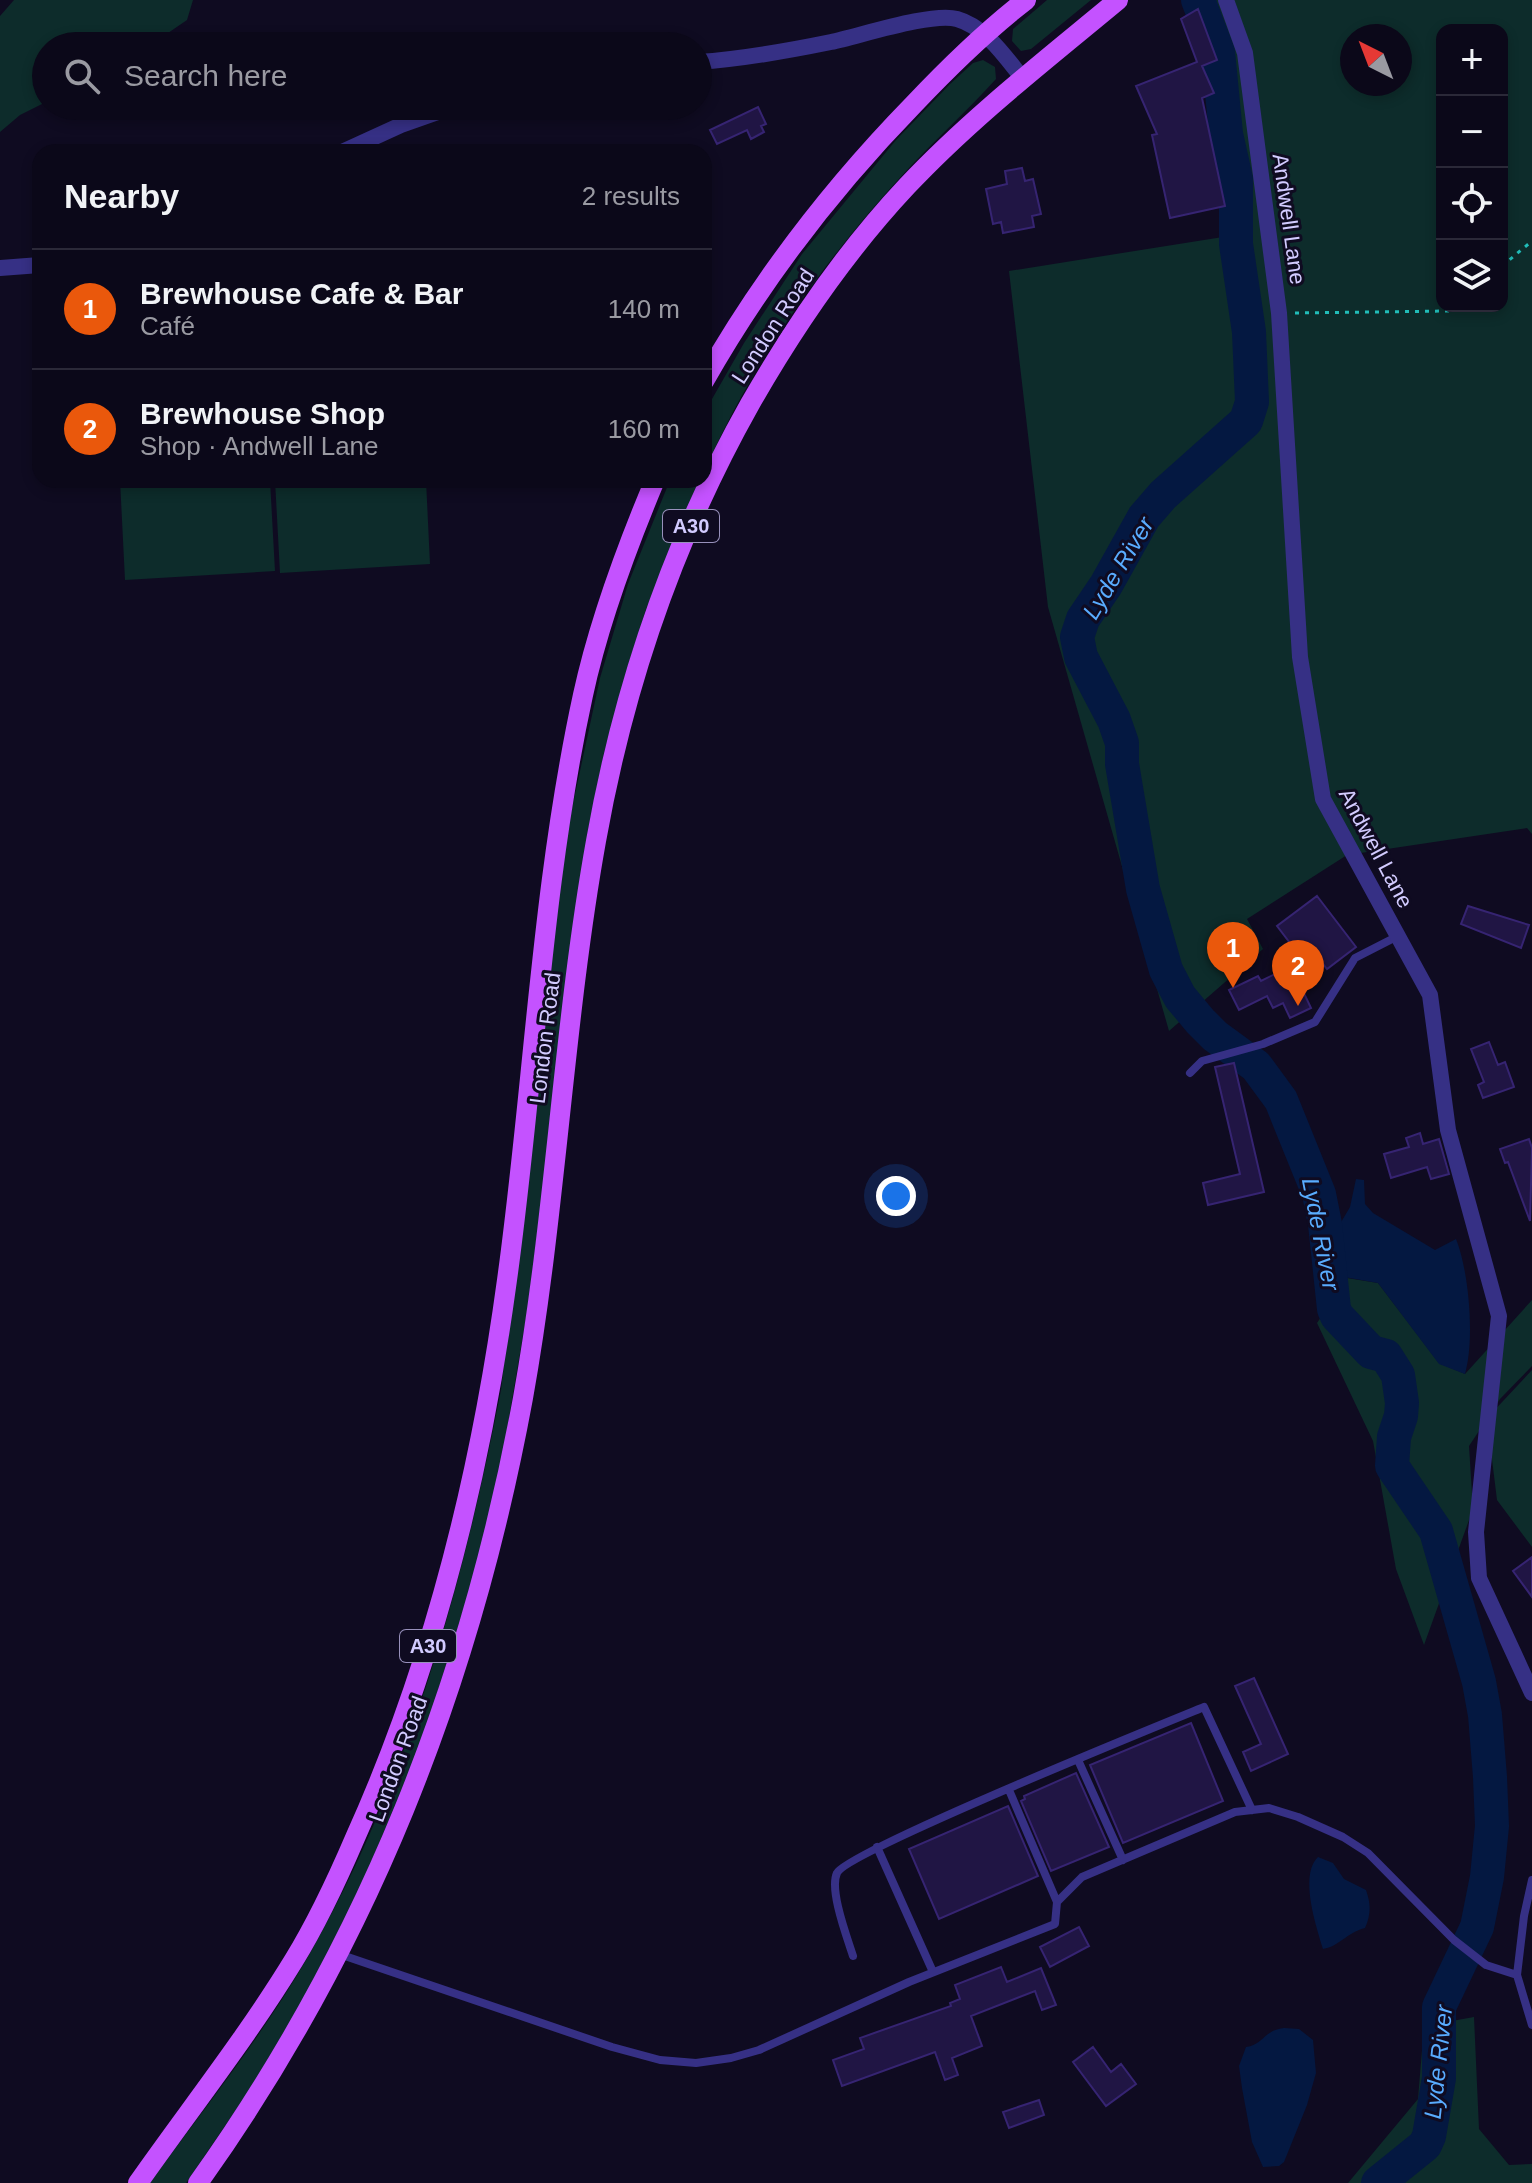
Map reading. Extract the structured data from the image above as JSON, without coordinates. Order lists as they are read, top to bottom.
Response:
{
  "streets": {
    "main road": ["London Road", "A30"],
    "street": ["Andwell Lane"]
  },
  "water": ["Lyde River"],
  "north": "top left",
  "page": {
    "map_buttons": ["+", "−"],
    "search": "Search here",
    "heading": ["Nearby", "2 results"],
    "list": [
      {
        "mark": "1",
        "name": "Brewhouse Cafe & Bar",
        "note": "Café",
        "value": "140 m"
      },
      {
        "mark": "2",
        "name": "Brewhouse Shop",
        "note": "Shop · Andwell Lane",
        "value": "160 m"
      }
    ],
    "pins": ["1", "2"]
  }
}
